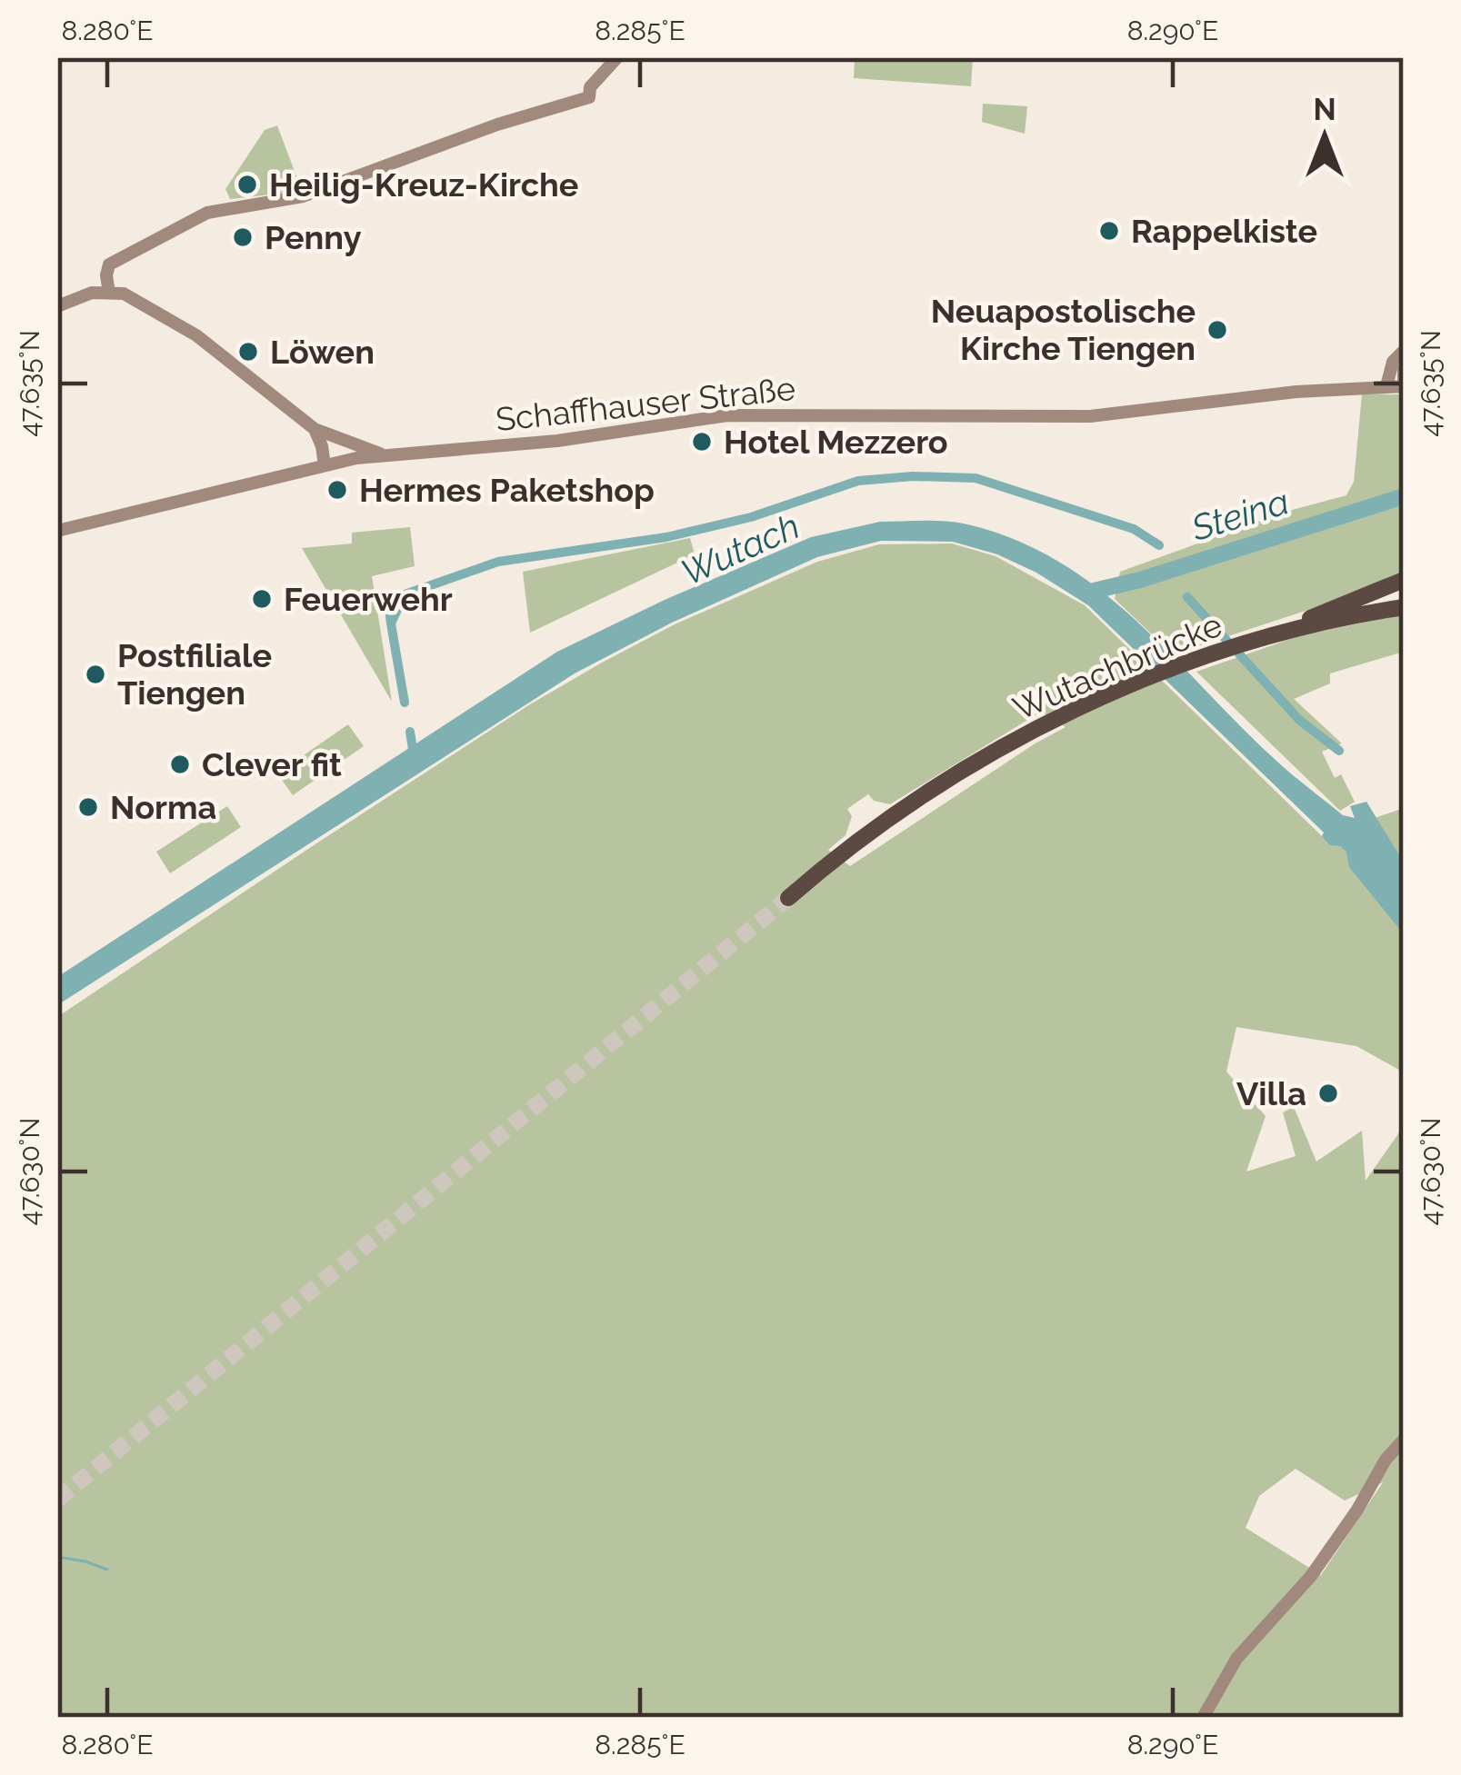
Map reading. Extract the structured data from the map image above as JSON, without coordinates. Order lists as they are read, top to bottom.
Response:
{
  "streets": {
    "highway": ["Wutachbrücke"],
    "main road": ["Schaffhauser Straße"]
  },
  "water": ["Steina", "Wutach"],
  "places": [
    "Heilig-Kreuz-Kirche",
    "Rappelkiste",
    "Penny",
    "Neuapostolische Kirche Tiengen",
    "Löwen",
    "Hotel Mezzero",
    "Hermes Paketshop",
    "Feuerwehr",
    "Postfiliale Tiengen",
    "Clever fit",
    "Norma",
    "Villa"
  ],
  "north": "top",
  "coordinates": [
    "8.280°E",
    "8.285°E",
    "8.290°E",
    "47.635°N",
    "47.630°N"
  ]
}
